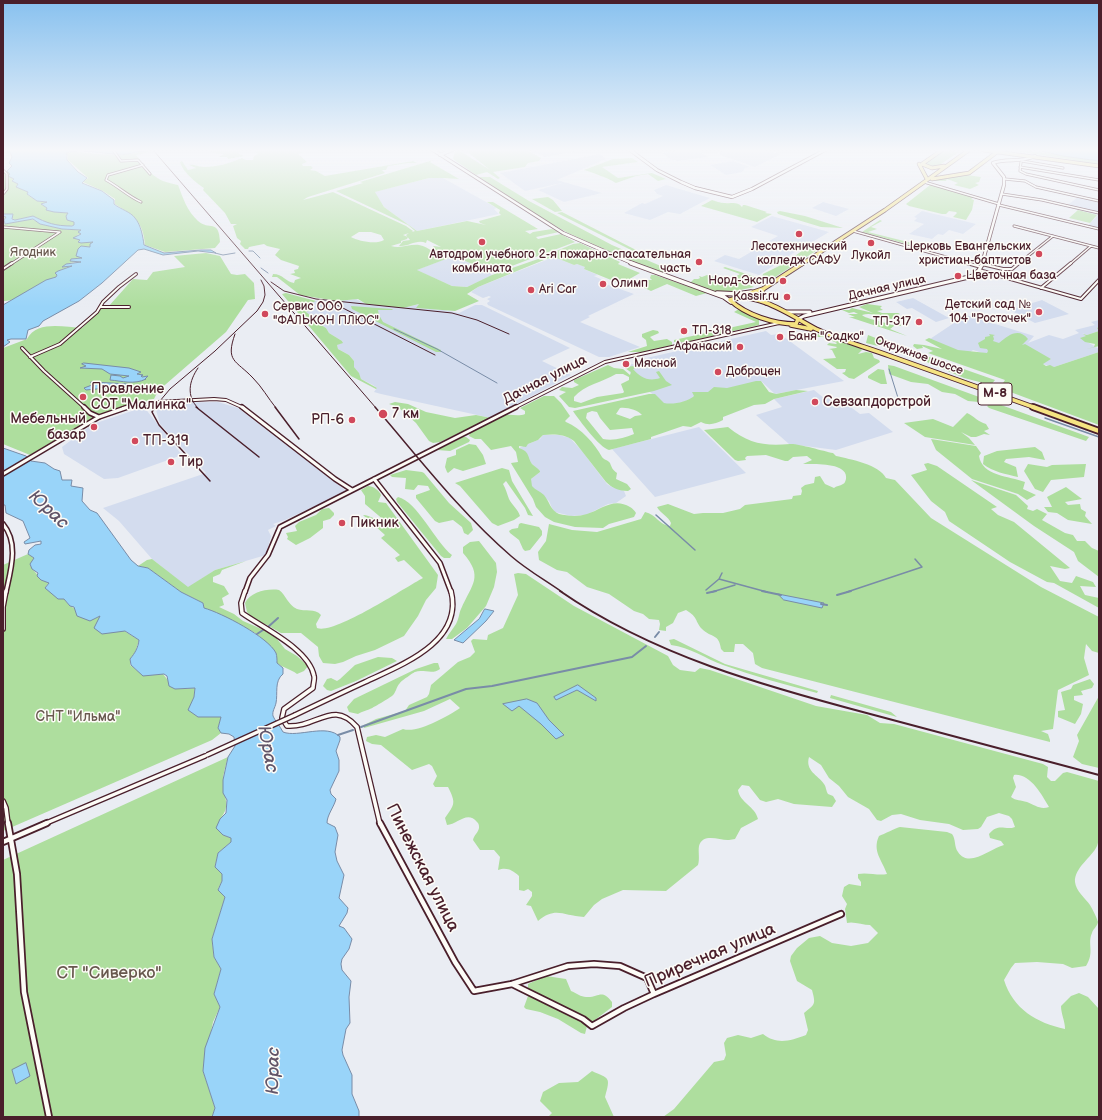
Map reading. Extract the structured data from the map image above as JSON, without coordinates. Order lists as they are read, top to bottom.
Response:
{
  "streets": {
    "main road": ["Окружное шоссе", "М-8"],
    "street": ["Дачная улица", "Пинежская улица", "Приречная улица"]
  },
  "crossings": [
    ["Дачная улица", "Окружное шоссе"],
    ["Дачная улица", "Пинежская улица"],
    ["Пинежская улица", "Приречная улица"]
  ],
  "water": ["Юрас"],
  "parks": ["Ягодник", "СНТ \"Ильма\"", "СТ \"Сиверко\""],
  "places": [
    "Лесотехнический колледж САФУ",
    "Автодром учебного комбината",
    "Лукойл",
    "Церковь Евангельских христиан-баптистов",
    "2-я пожарно-спасательная часть",
    "Цветочная база",
    "Норд-Экспо",
    "Олимп",
    "Ari Car",
    "Kassir.ru",
    "Детский сад № 104 \"Росточек\"",
    "Сервис ООО \"ФАЛЬКОН ПЛЮС\"",
    "ТП-317",
    "ТП-318",
    "Баня \"Садко\"",
    "Афанасий",
    "Мясной",
    "Доброцен",
    "Правление СОТ \"Малинка\"",
    "Севзапдорстрой",
    "7 км",
    "РП-6",
    "Мебельный базар",
    "ТП-319",
    "Тир",
    "Пикник"
  ]
}
